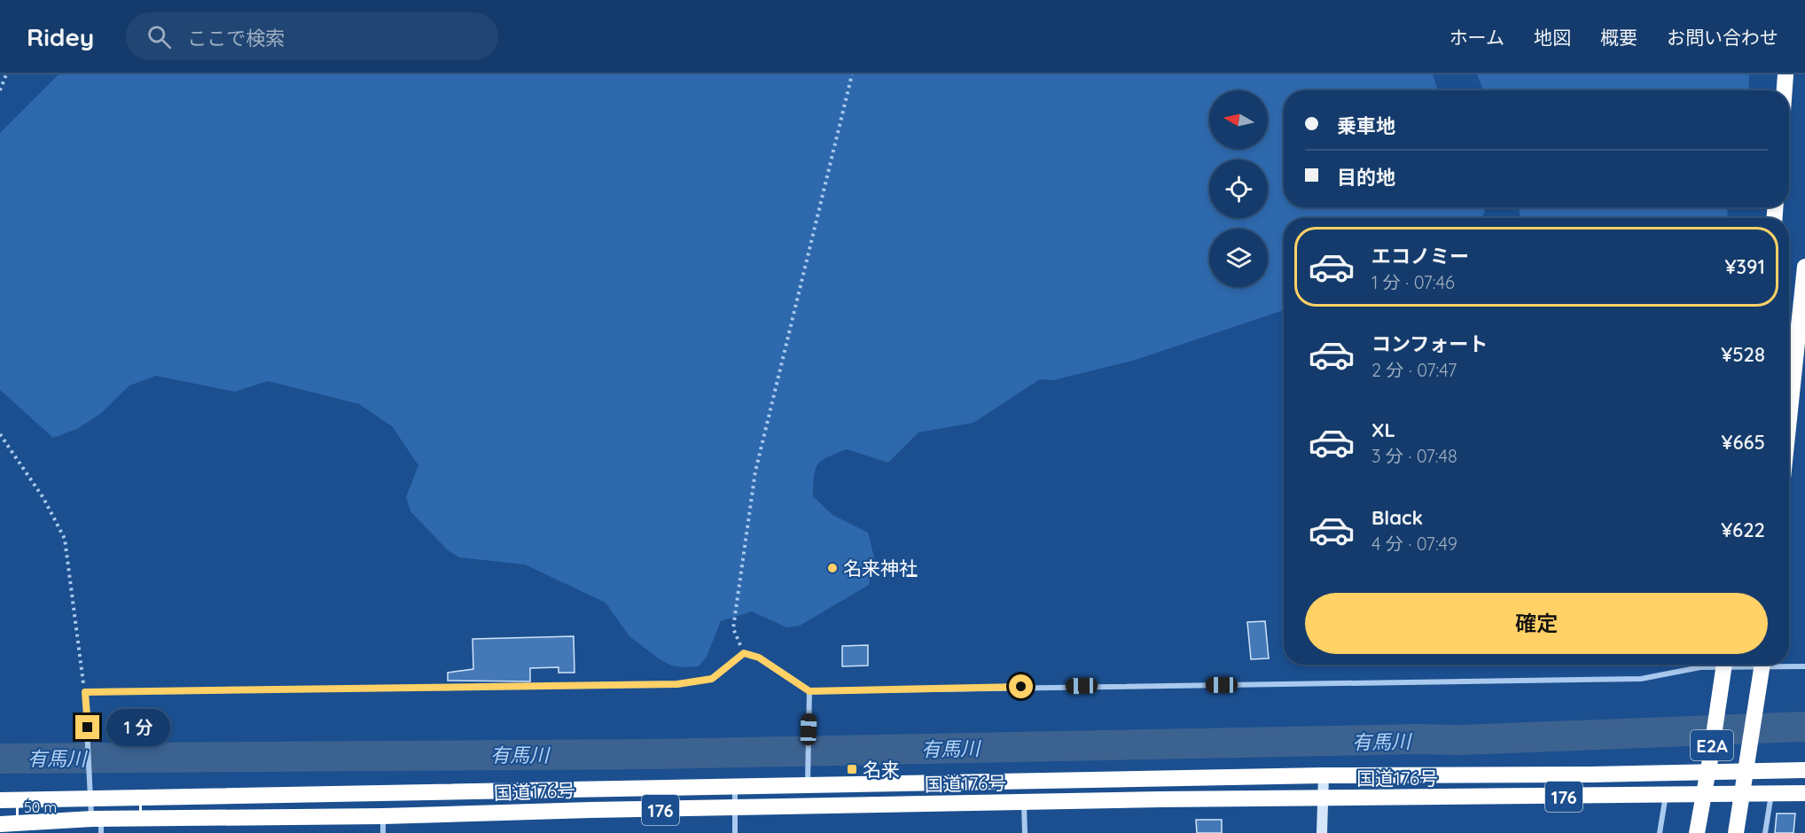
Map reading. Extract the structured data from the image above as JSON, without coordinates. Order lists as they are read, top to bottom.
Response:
{
  "streets": {
    "highway": ["E2A", "国道176号", "176"]
  },
  "water": ["有馬川"],
  "places": {
    "other": ["名来神社"],
    "transit": ["名来"]
  },
  "scale_bar": "50 m",
  "north": "left",
  "page": {
    "header": "Ridey",
    "search": "ここで検索",
    "nav": [
      "ホーム",
      "地図",
      "概要",
      "お問い合わせ"
    ],
    "banner": ["乗車地", "目的地"],
    "list": [
      {
        "name": "エコノミー",
        "note": "1 分 · 07:46",
        "value": "¥391"
      },
      {
        "name": "コンフォート",
        "note": "2 分 · 07:47",
        "value": "¥528"
      },
      {
        "name": "XL",
        "note": "3 分 · 07:48",
        "value": "¥665"
      },
      {
        "name": "Black",
        "note": "4 分 · 07:49",
        "value": "¥622"
      }
    ],
    "buttons": "確定",
    "bubble": "1 分",
    "scale": "50 m"
  }
}
